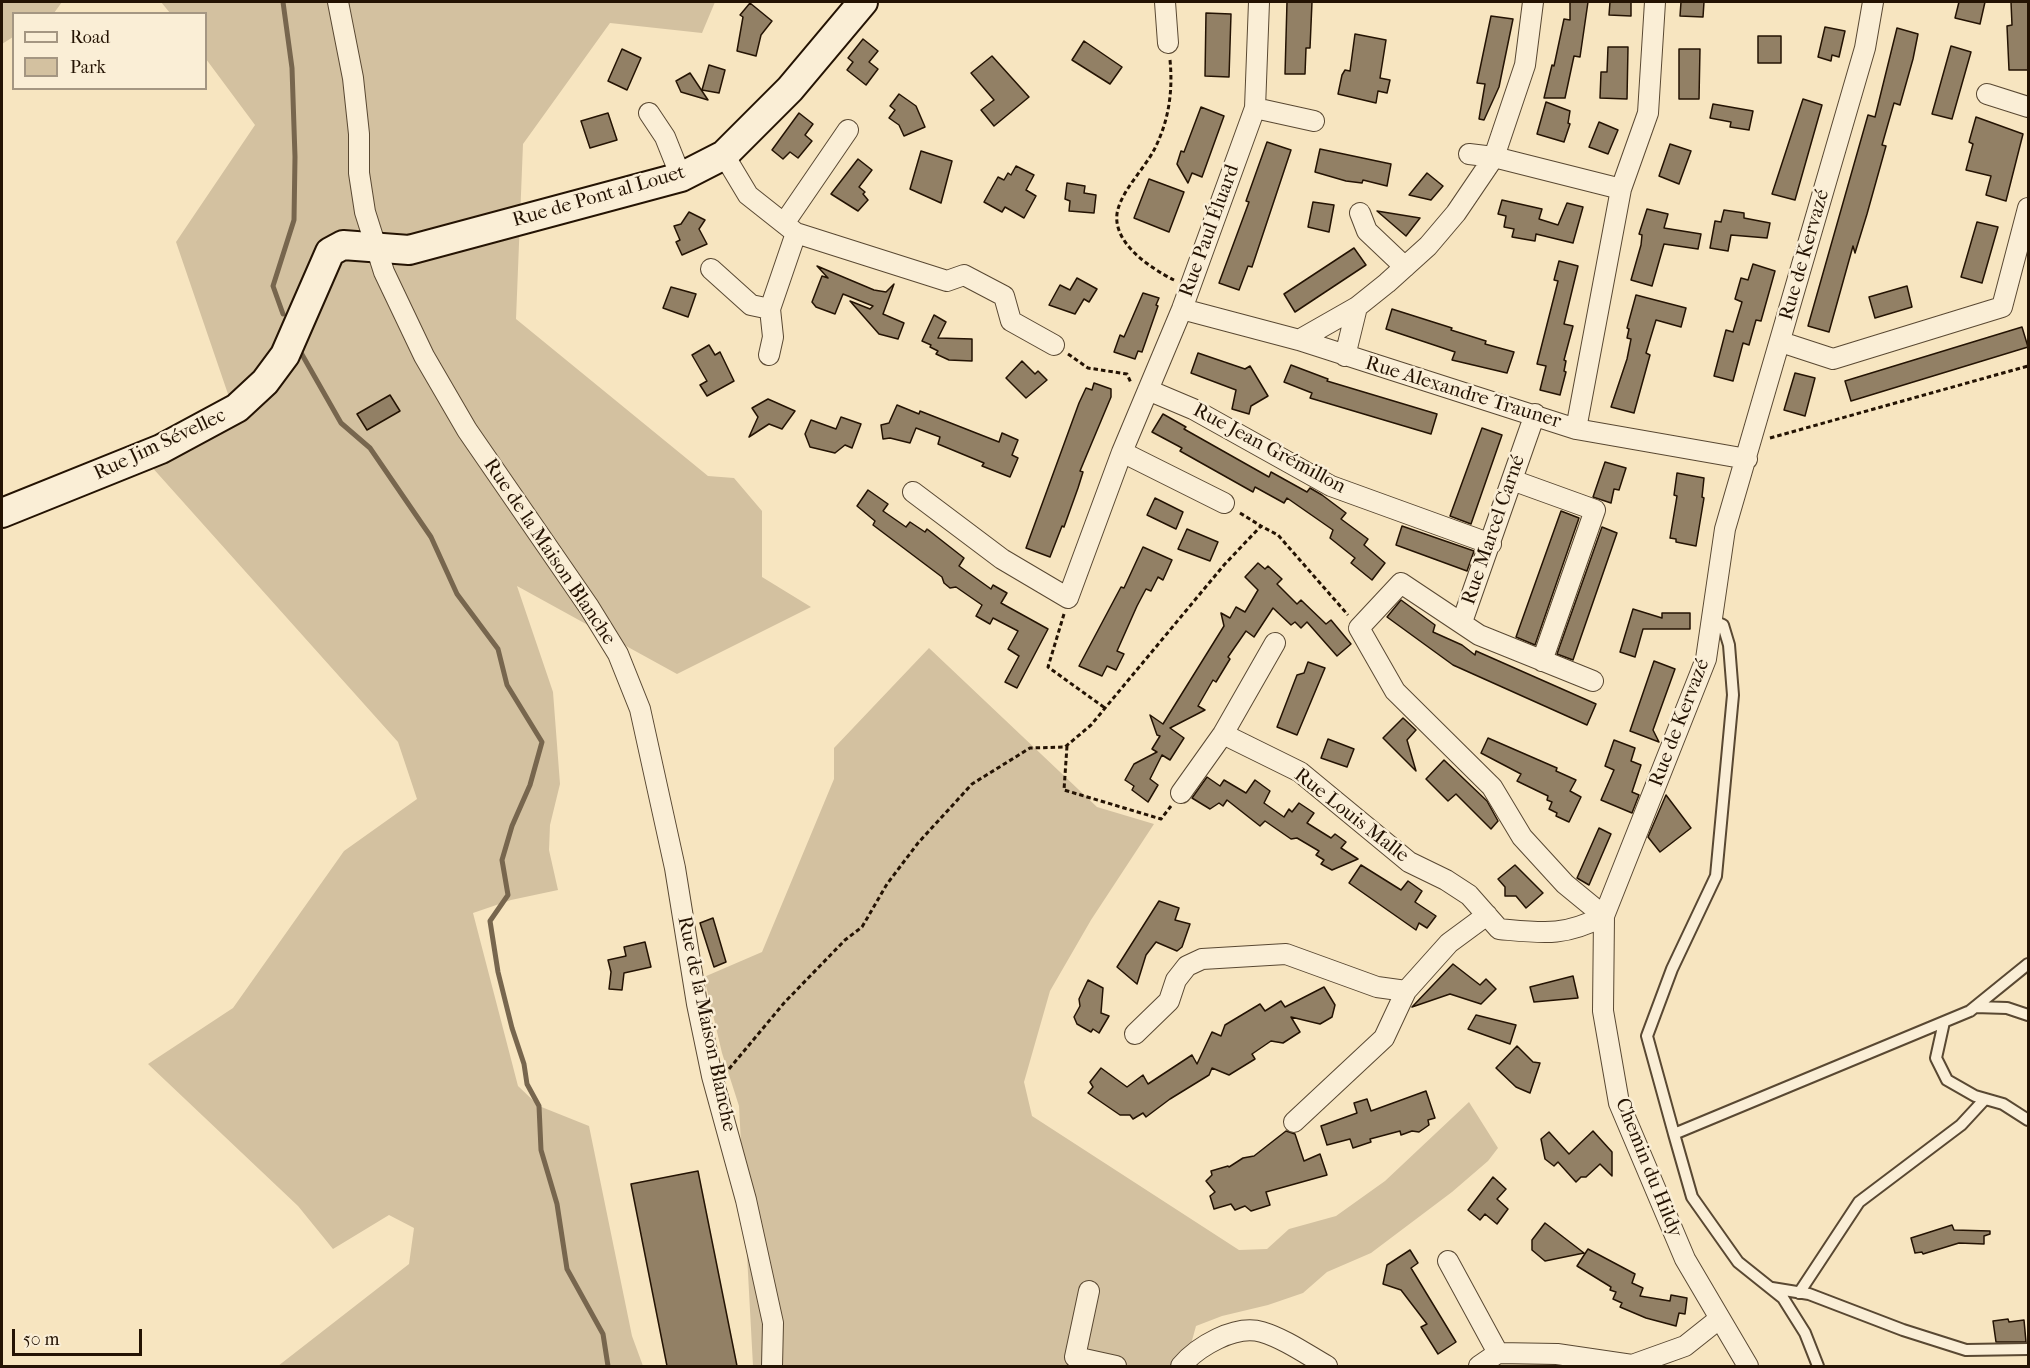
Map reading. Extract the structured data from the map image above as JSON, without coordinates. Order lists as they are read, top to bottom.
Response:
{
  "streets": {
    "street": [
      "Rue de Pont al Louet",
      "Rue Paul Éluard",
      "Rue de Kervazé",
      "Rue Alexandre Trauner",
      "Rue Jim Sévellec",
      "Rue Jean Grémillon",
      "Rue Marcel Carné",
      "Rue de la Maison Blanche",
      "Rue Louis Malle",
      "Chemin du Hildy"
    ]
  },
  "crossings": [
    ["Rue de Pont al Louet", "Rue Jim Sévellec"],
    ["Rue de Pont al Louet", "Rue de la Maison Blanche"],
    ["Rue Paul Éluard", "Rue Alexandre Trauner"],
    ["Rue Paul Éluard", "Rue Jean Grémillon"],
    ["Rue de Kervazé", "Rue Alexandre Trauner"],
    ["Rue de Kervazé", "Rue Louis Malle"],
    ["Rue de Kervazé", "Chemin du Hildy"],
    ["Rue Alexandre Trauner", "Rue Marcel Carné"],
    ["Rue Jim Sévellec", "Rue de la Maison Blanche"],
    ["Rue Jean Grémillon", "Rue Marcel Carné"],
    ["Rue Louis Malle", "Chemin du Hildy"]
  ],
  "legend": ["Road", "Park"],
  "scale_bar": "50 m"
}
